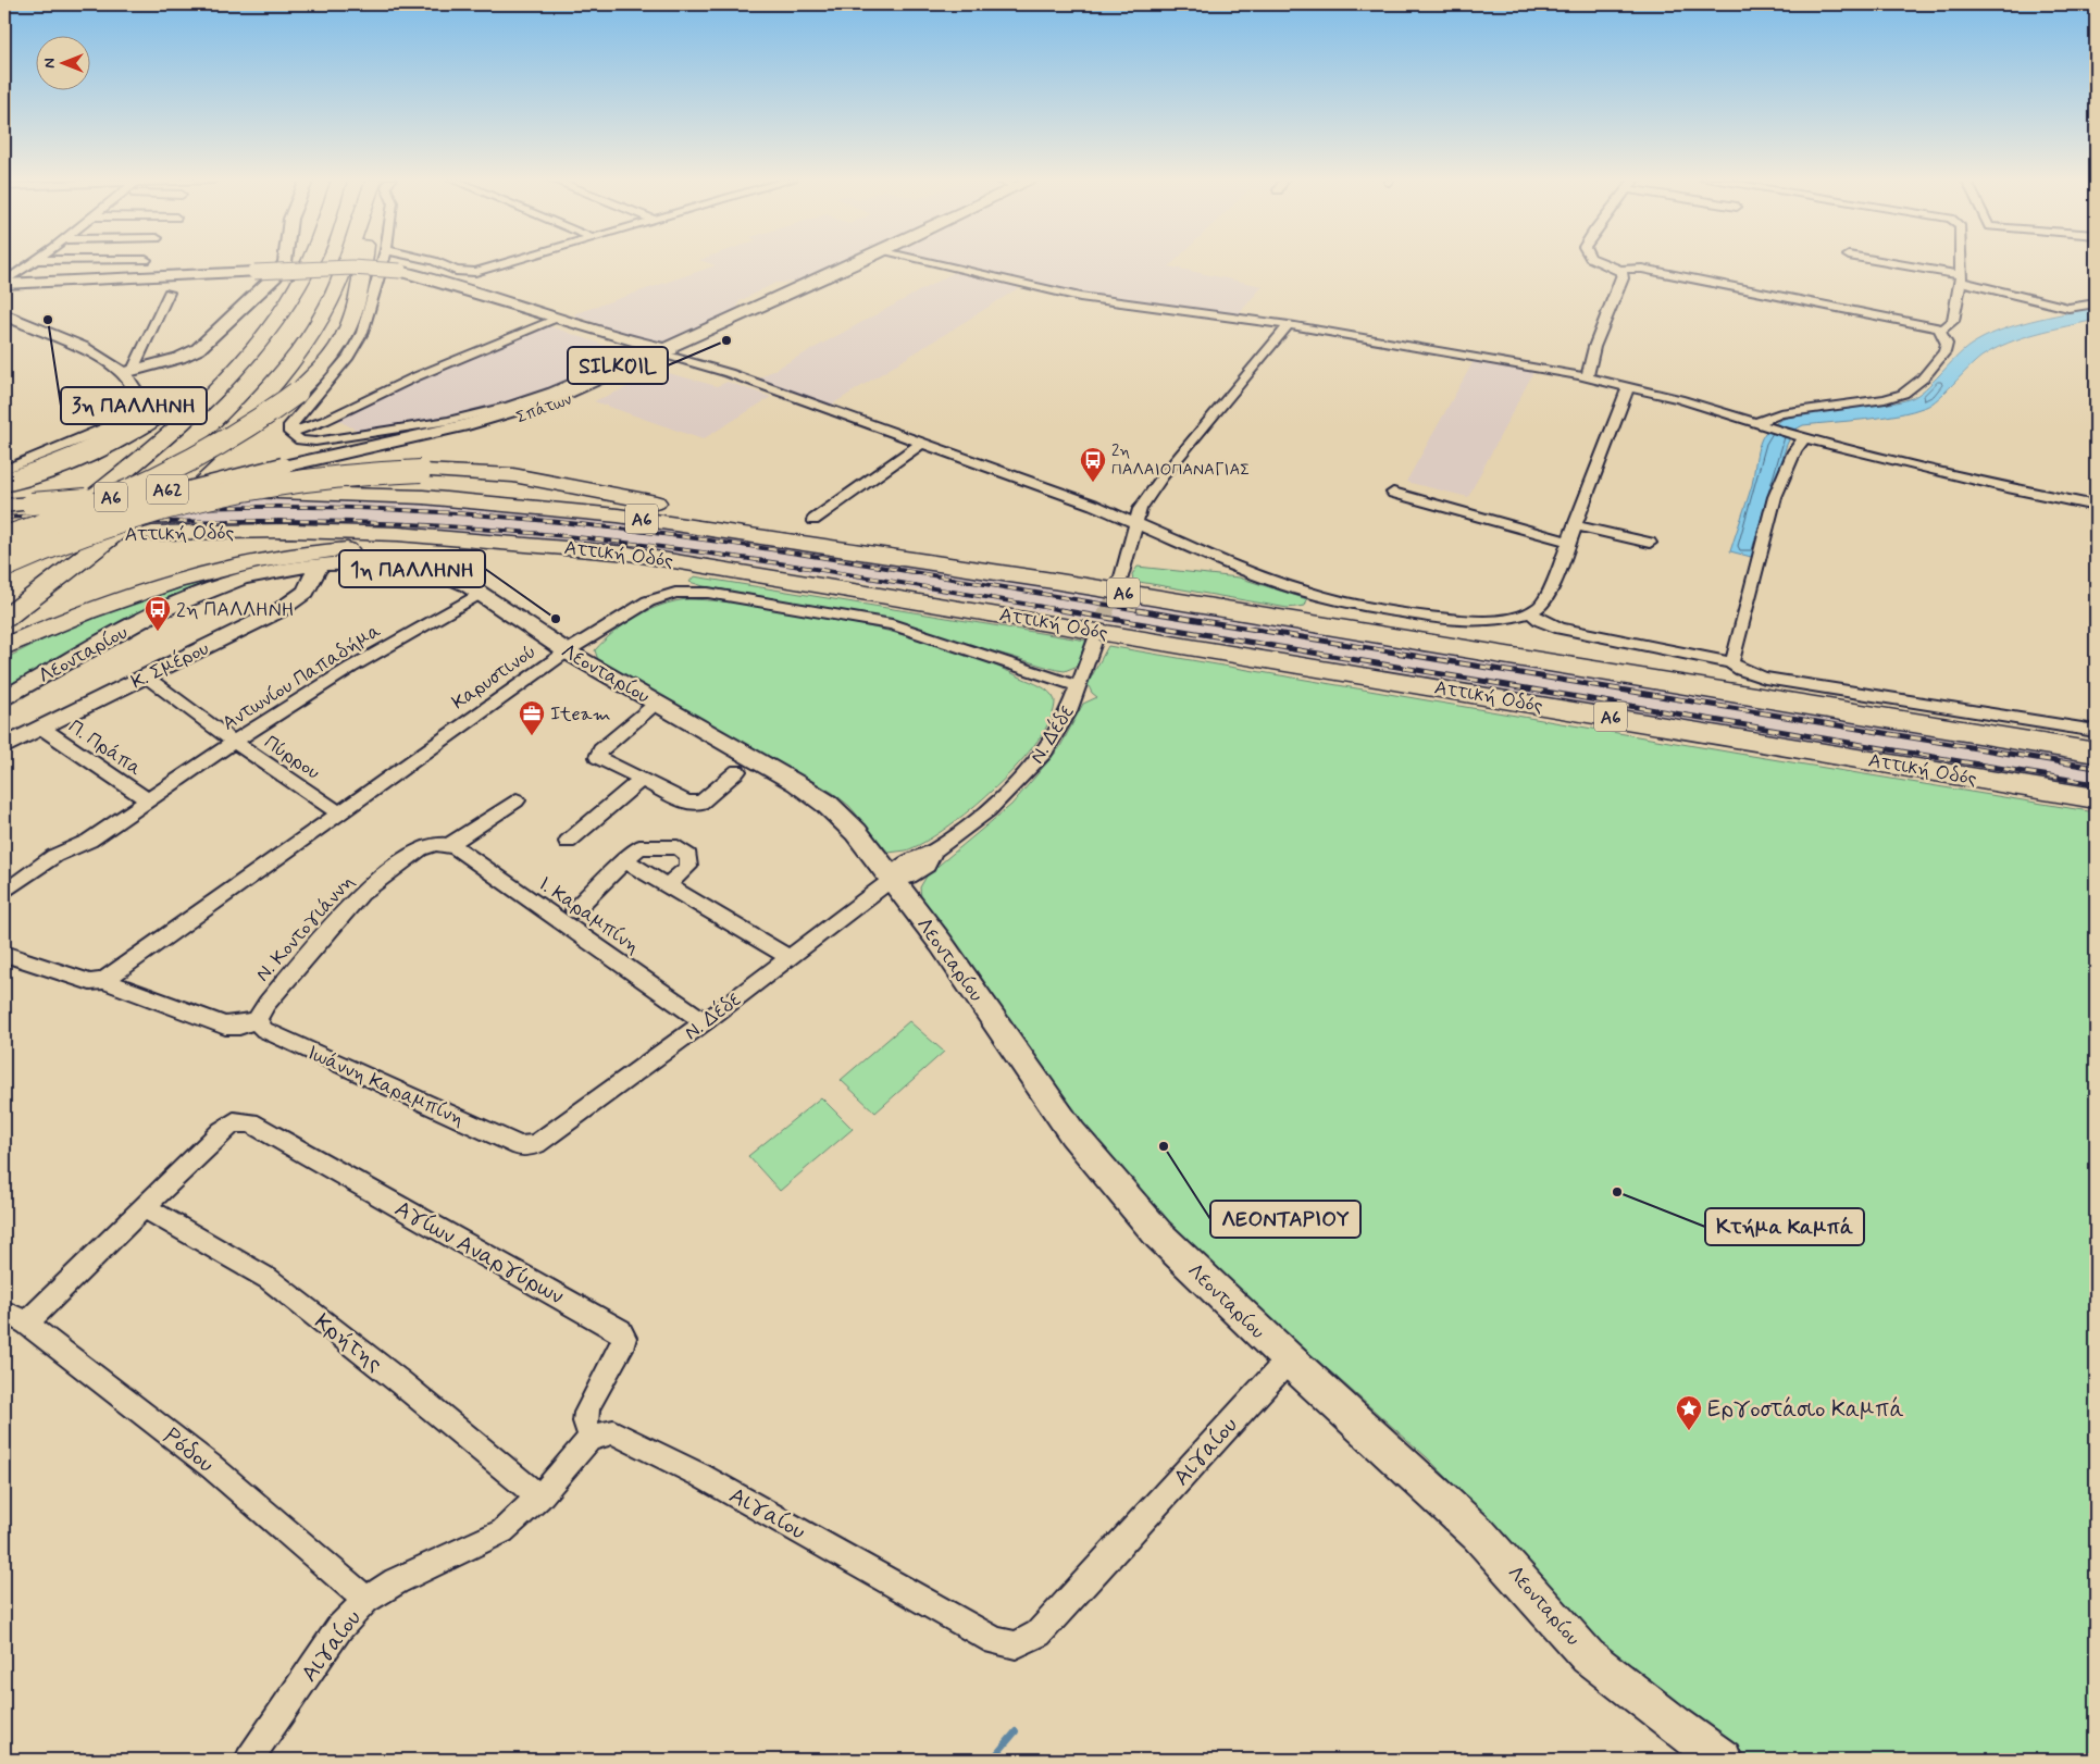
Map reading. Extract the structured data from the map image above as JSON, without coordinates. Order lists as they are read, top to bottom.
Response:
{
  "streets": {
    "highway": ["Α62", "Α6", "Αττική Οδός"],
    "street": [
      "Σπάτων",
      "Λεονταρίου",
      "Κ. Σμέρου",
      "Αντωνίου Παπαδήμα",
      "Καρυστινού",
      "Ν. Δέδε",
      "Π. Πράπα",
      "Πύρρου",
      "Ι. Καραμπίνη",
      "Ν. Koντογιάννη",
      "Ιωάννη Καραμπίνη",
      "Αγίων Αναργύρων",
      "Κρήτης",
      "Ρόδου",
      "Αιγαίου"
    ]
  },
  "crossings": [
    ["Λεονταρίου", "Κ. Σμέρου"],
    ["Λεονταρίου", "Αντωνίου Παπαδήμα"],
    ["Λεονταρίου", "Καρυστινού"],
    ["Λεονταρίου", "Ν. Δέδε"],
    ["Λεονταρίου", "Αιγαίου"],
    ["Κ. Σμέρου", "Π. Πράπα"],
    ["Κ. Σμέρου", "Πύρρου"],
    ["Αντωνίου Παπαδήμα", "Π. Πράπα"],
    ["Αντωνίου Παπαδήμα", "Πύρρου"],
    ["Καρυστινού", "Ν. Δέδε"],
    ["Καρυστινού", "Πύρρου"],
    ["Ν. Δέδε", "Ι. Καραμπίνη"],
    ["Ν. Δέδε", "Ιωάννη Καραμπίνη"],
    ["Ι. Καραμπίνη", "Ν. Koντογιάννη"],
    ["Ν. Koντογιάννη", "Ιωάννη Καραμπίνη"],
    ["Αγίων Αναργύρων", "Αιγαίου"],
    ["Κρήτης", "Αιγαίου"],
    ["Ρόδου", "Αιγαίου"]
  ],
  "places": {
    "other": [
      "3η ΠΑΛΛΗΝΗ",
      "SILKOIL",
      "1η ΠΑΛΛΗΝΗ",
      "ΛΕΟΝΤΑΡΙΟΥ",
      "Kτήμα Καμπά"
    ],
    "bus stop": ["2η ΠΑΛΑΙΟΠΑΝΑΓΙΑΣ", "2η ΠΑΛΛΗΝΗ"],
    "office": ["Iteam"],
    "place": ["Εργοστάσιο Καμπά"]
  },
  "north": "left"
}
